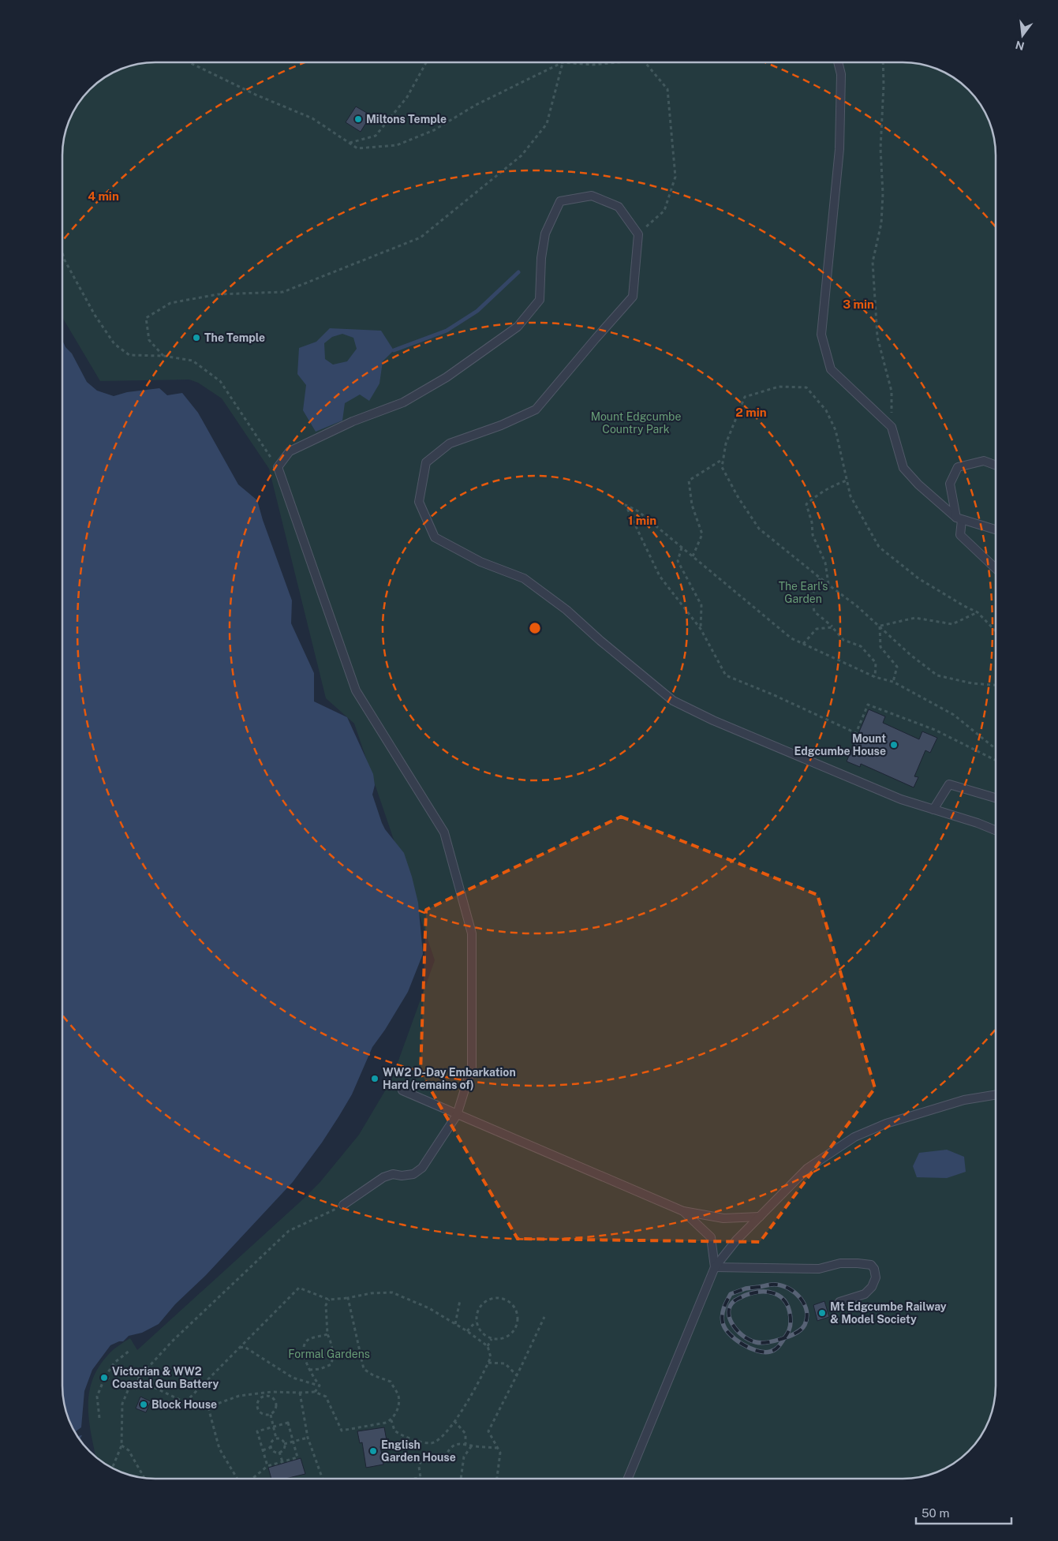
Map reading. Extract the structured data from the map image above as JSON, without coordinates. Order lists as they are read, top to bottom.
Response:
{
  "parks": ["Mount Edgcumbe Country Park", "The Earl's Garden", "Formal Gardens"],
  "places": [
    "Miltons Temple",
    "The Temple",
    "Mount Edgcumbe House",
    "WW2 D-Day Embarkation Hard (remains of)",
    "Mt Edgcumbe Railway & Model Society",
    "Victorian & WW2 Coastal Gun Battery",
    "Block House",
    "English Garden House"
  ],
  "scale_bar": "50 m",
  "north": "bottom",
  "rings": [
    "4 min",
    "3 min",
    "2 min",
    "1 min"
  ]
}
